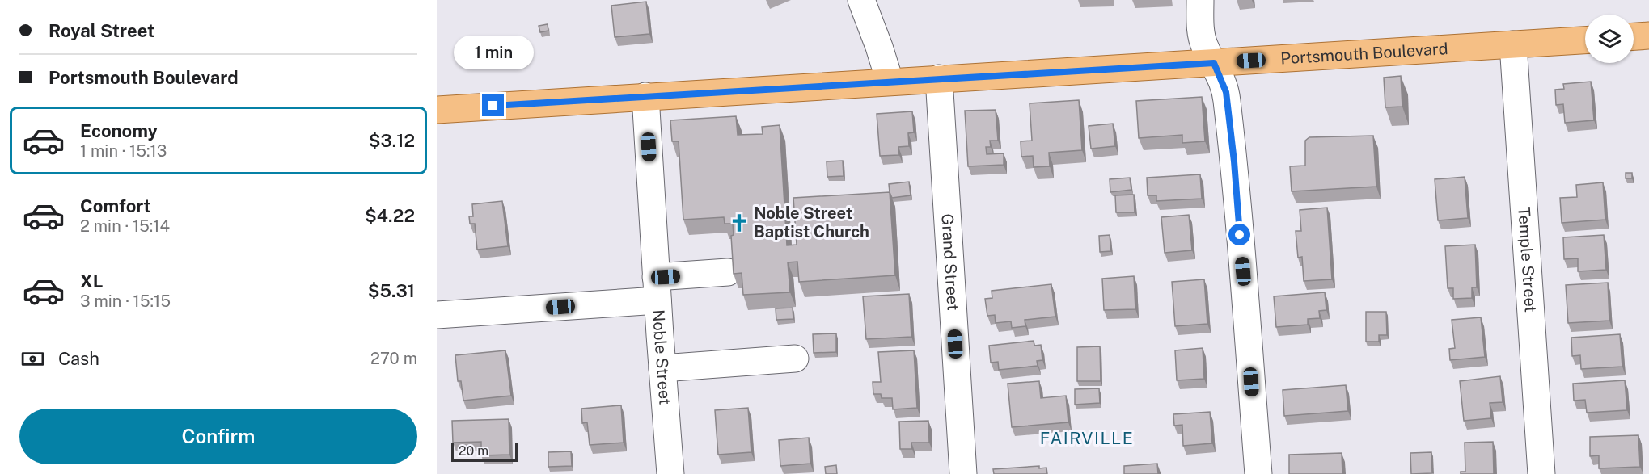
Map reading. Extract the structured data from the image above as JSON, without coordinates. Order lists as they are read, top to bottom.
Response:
{
  "streets": {
    "main road": ["Portsmouth Boulevard"],
    "street": ["Temple Street", "Grand Street", "Noble Street"]
  },
  "crossings": [
    ["Portsmouth Boulevard", "Temple Street"],
    ["Portsmouth Boulevard", "Grand Street"],
    ["Portsmouth Boulevard", "Noble Street"]
  ],
  "districts": ["FAIRVILLE"],
  "places": {
    "church": ["Noble Street Baptist Church"]
  },
  "scale_bar": "20 m",
  "page": {
    "banner": ["Royal Street", "Portsmouth Boulevard"],
    "bubble": "1 min",
    "list": [
      {
        "name": "Economy",
        "note": "1 min · 15:13",
        "value": "$3.12"
      },
      {
        "name": "Comfort",
        "note": "2 min · 15:14",
        "value": "$4.22"
      },
      {
        "name": "XL",
        "note": "3 min · 15:15",
        "value": "$5.31"
      }
    ],
    "pay": ["Cash", "270 m"],
    "buttons": "Confirm",
    "scale": "20 m"
  }
}
